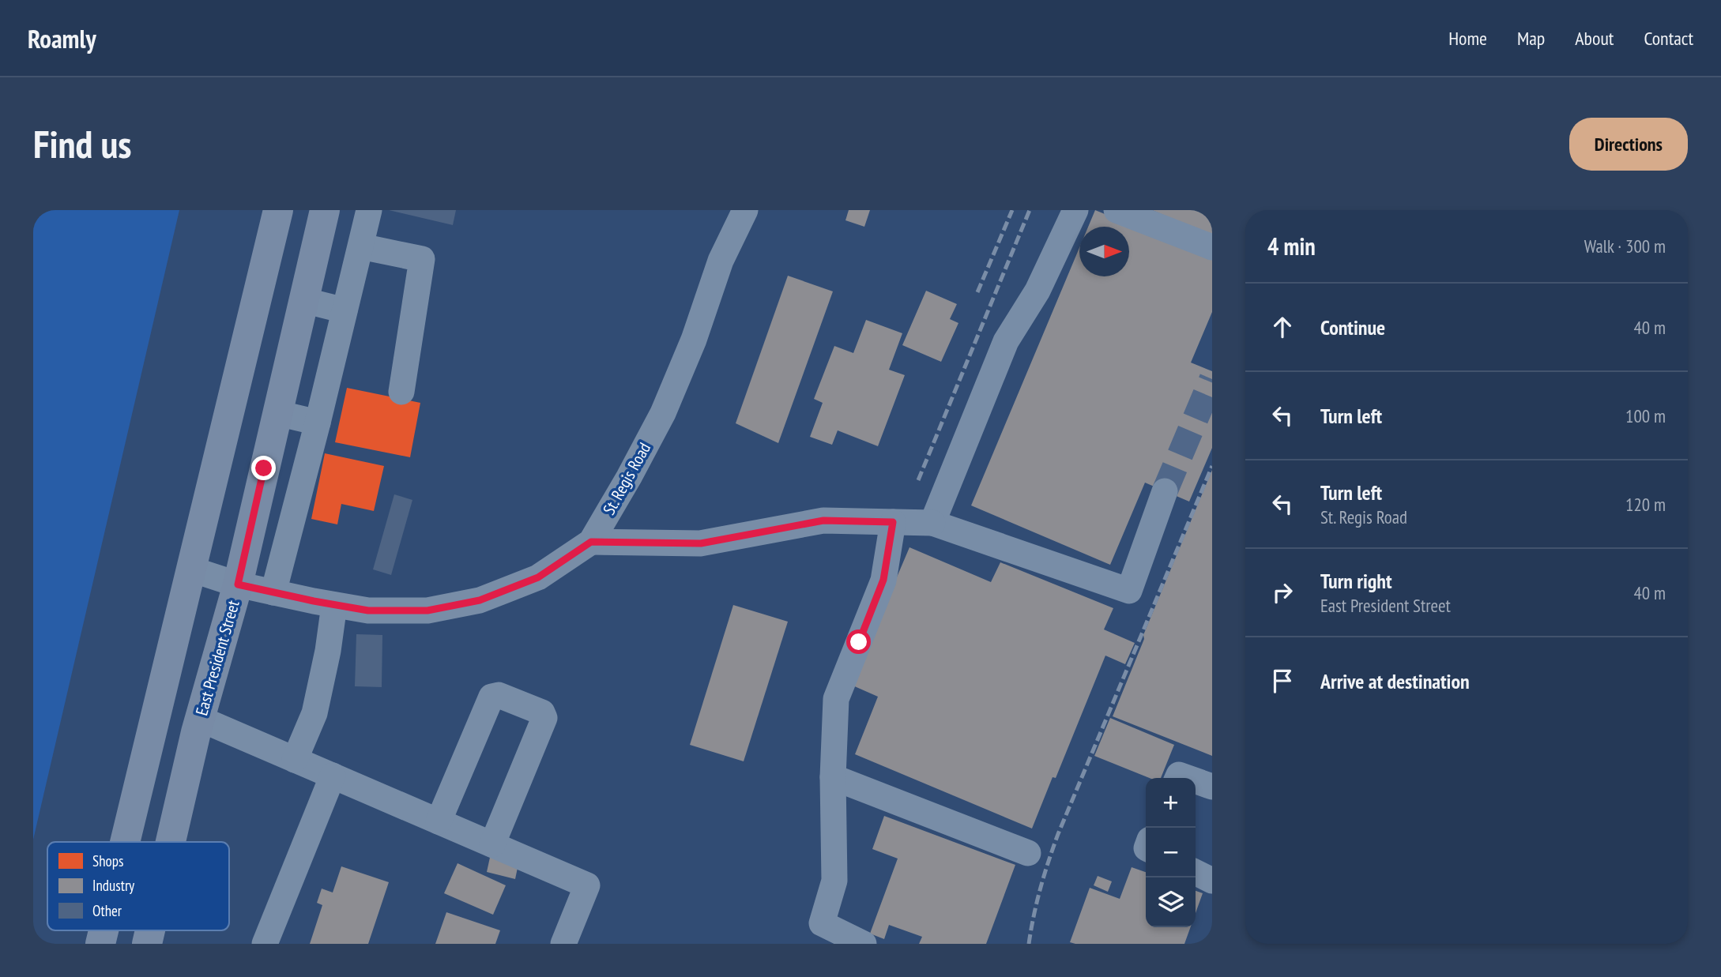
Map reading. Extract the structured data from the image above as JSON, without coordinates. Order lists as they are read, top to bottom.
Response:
{
  "streets": {
    "main road": ["East President Street"],
    "lane": ["St. Regis Road"]
  },
  "crossings": [
    ["St. Regis Road", "East President Street"]
  ],
  "legend": ["Shops", "Industry", "Other"],
  "north": "right",
  "page": {
    "header": "Roamly",
    "nav": [
      "Home",
      "Map",
      "About",
      "Contact"
    ],
    "buttons": "Directions",
    "title": "Find us",
    "heading": ["4 min", "Walk · 300 m"],
    "list": [
      ["Continue", "40 m"],
      ["Turn left", "100 m"],
      ["Turn left", "St. Regis Road", "120 m"],
      ["Turn right", "East President Street", "40 m"],
      "Arrive at destination"
    ],
    "map_buttons": ["+", "−"]
  }
}
